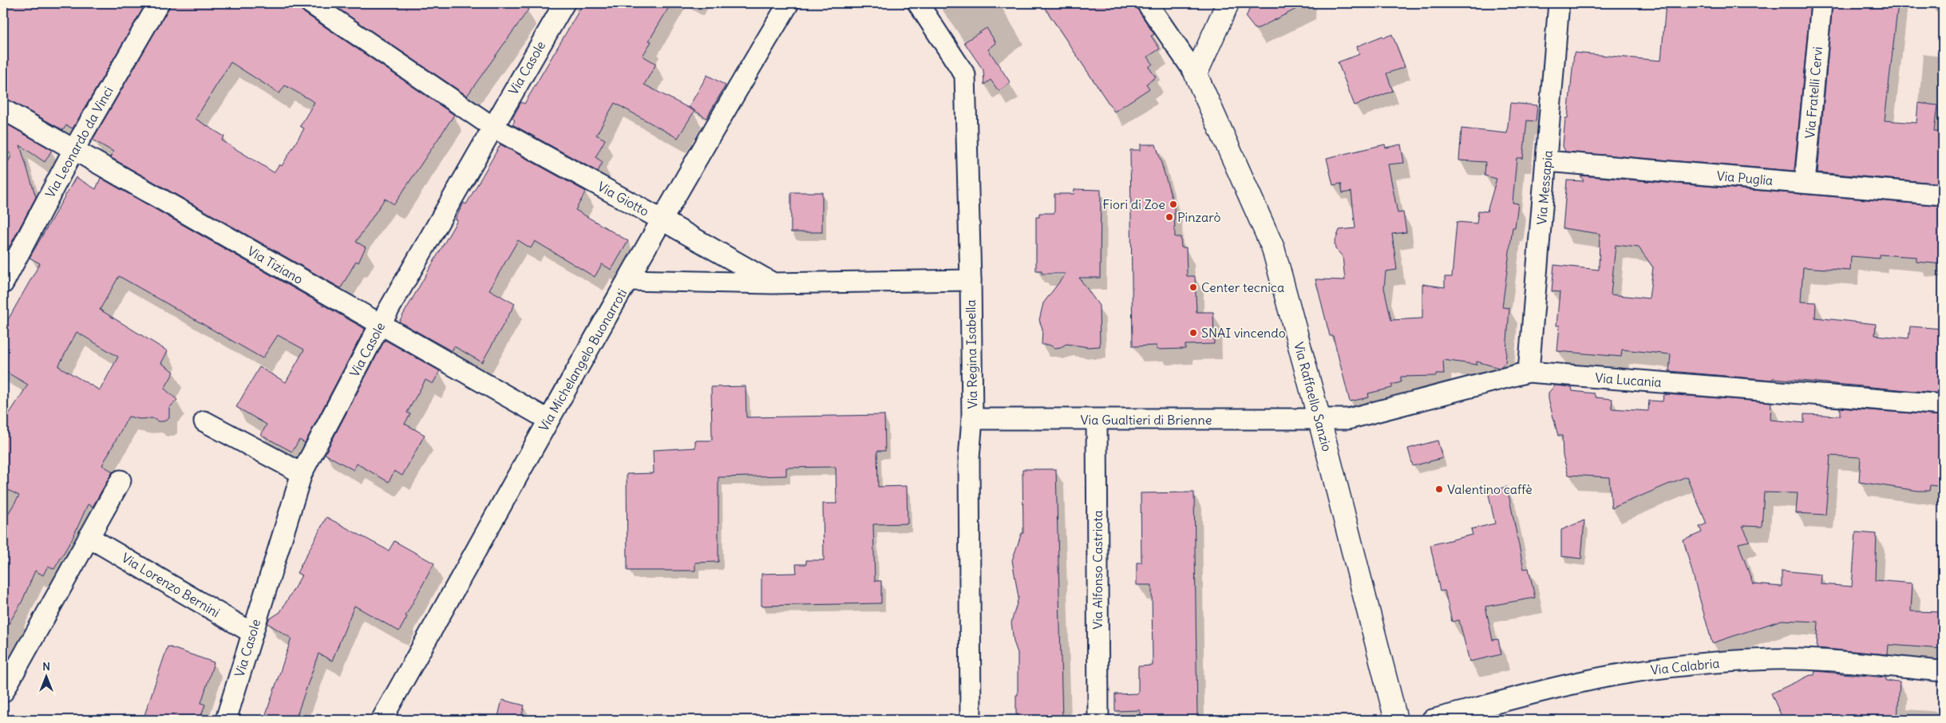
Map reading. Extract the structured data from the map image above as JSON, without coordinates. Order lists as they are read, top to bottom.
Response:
{
  "streets": {
    "street": [
      "Via Casole",
      "Via Fratelli Cervi",
      "Via Leonardo da Vinci",
      "Via Puglia",
      "Via Messapia",
      "Via Giotto",
      "Via Tiziano",
      "Via Regina Isabella",
      "Via Michelangelo Buonarroti",
      "Via Lucania",
      "Via Raffaello Sanzio",
      "Via Gualtieri di Brienne",
      "Via Alfonso Castriota",
      "Via Lorenzo Bernini",
      "Via Calabria"
    ]
  },
  "crossings": [
    ["Via Casole", "Via Giotto"],
    ["Via Casole", "Via Tiziano"],
    ["Via Casole", "Via Lorenzo Bernini"],
    ["Via Fratelli Cervi", "Via Puglia"],
    ["Via Leonardo da Vinci", "Via Tiziano"],
    ["Via Puglia", "Via Messapia"],
    ["Via Messapia", "Via Lucania"],
    ["Via Giotto", "Via Michelangelo Buonarroti"],
    ["Via Tiziano", "Via Michelangelo Buonarroti"],
    ["Via Regina Isabella", "Via Gualtieri di Brienne"],
    ["Via Lucania", "Via Raffaello Sanzio"],
    ["Via Lucania", "Via Gualtieri di Brienne"],
    ["Via Raffaello Sanzio", "Via Gualtieri di Brienne"],
    ["Via Gualtieri di Brienne", "Via Alfonso Castriota"]
  ],
  "places": [
    "Fiori di Zoe",
    "Pinzarò",
    "Center tecnica",
    "SNAI vincendo",
    "Valentino caffè"
  ],
  "north": "top"
}
